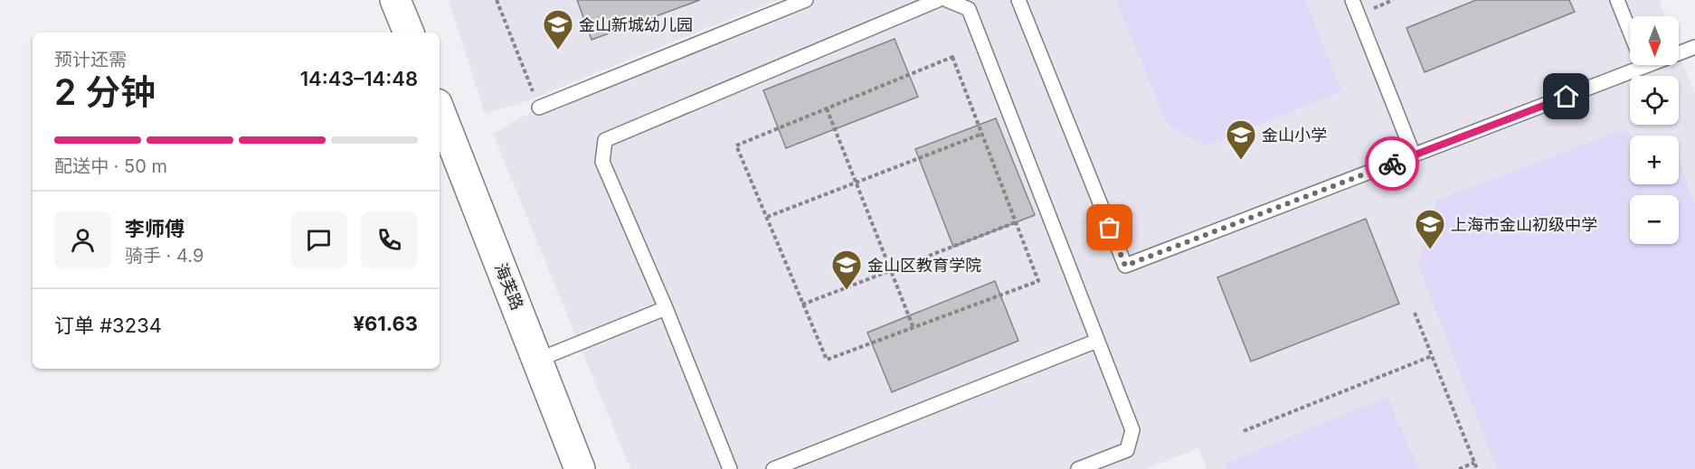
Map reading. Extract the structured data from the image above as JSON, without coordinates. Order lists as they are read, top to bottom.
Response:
{
  "streets": {
    "street": ["海芙路"]
  },
  "places": {
    "school or university": [
      "金山新城幼儿园",
      "金山小学",
      "上海市金山初级中学",
      "金山区教育学院"
    ]
  },
  "north": "bottom",
  "page": {
    "map_buttons": ["+", "−"],
    "heading": ["2 分钟", "预计还需", "14:43–14:48"],
    "panel": [
      "李师傅",
      "骑手 · 4.9",
      "订单 #3234",
      "¥61.63"
    ],
    "bar": "配送中 · 50 m"
  }
}
